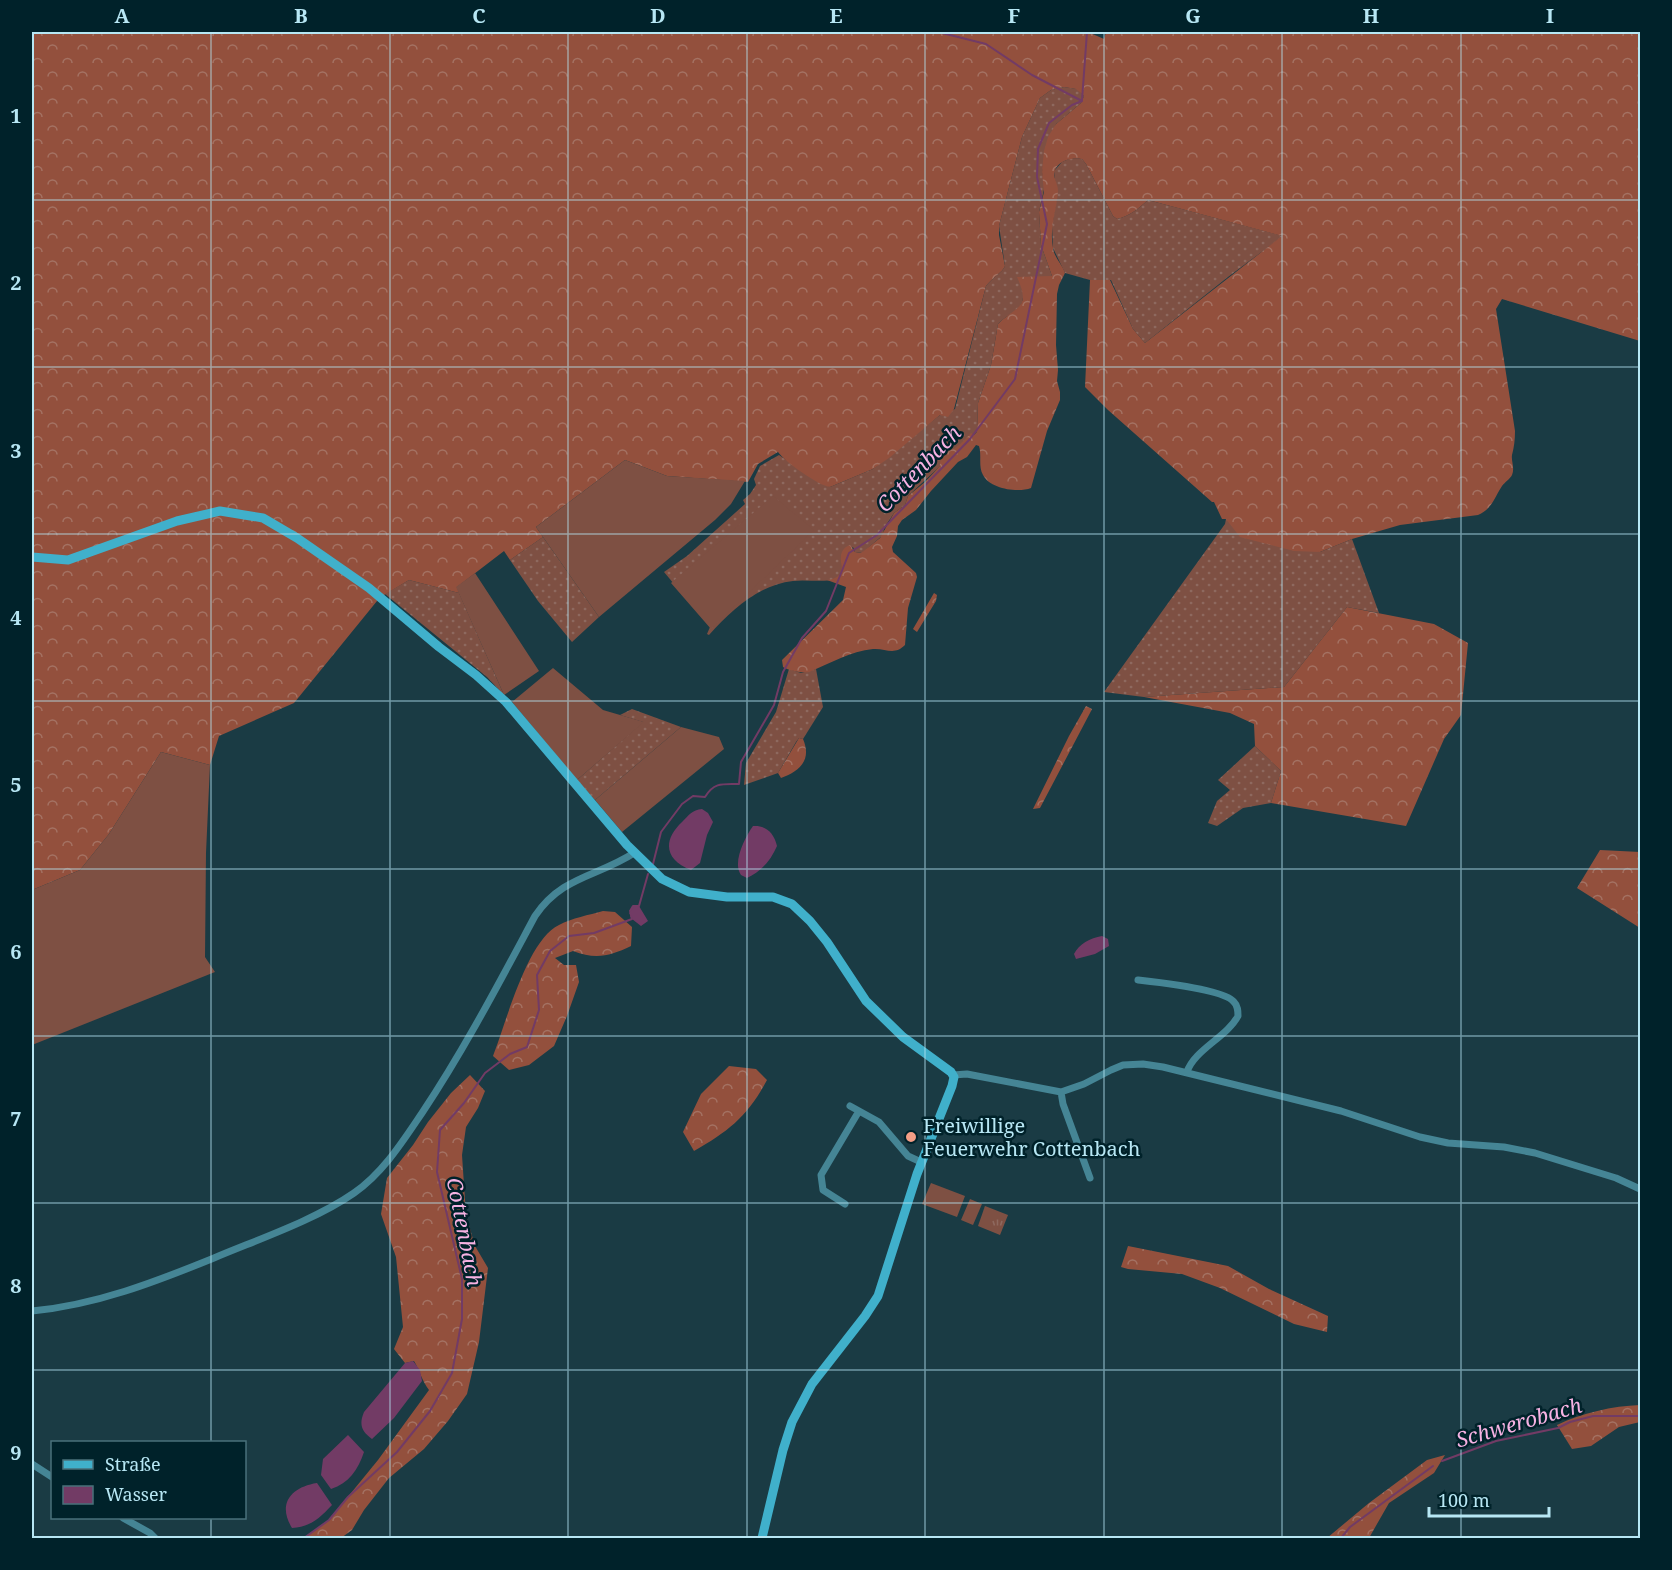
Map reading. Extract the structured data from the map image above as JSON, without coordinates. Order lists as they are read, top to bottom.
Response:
{
  "water": ["Cottenbach", "Schwerobach"],
  "places": ["Freiwillige Feuerwehr Cottenbach"],
  "legend": ["Straße", "Wasser"],
  "scale_bar": "100 m",
  "grid": {
    "columns": [
      "A",
      "B",
      "C",
      "D",
      "E",
      "F",
      "G",
      "H",
      "I"
    ],
    "rows": [
      "1",
      "2",
      "3",
      "4",
      "5",
      "6",
      "7",
      "8",
      "9"
    ]
  }
}
